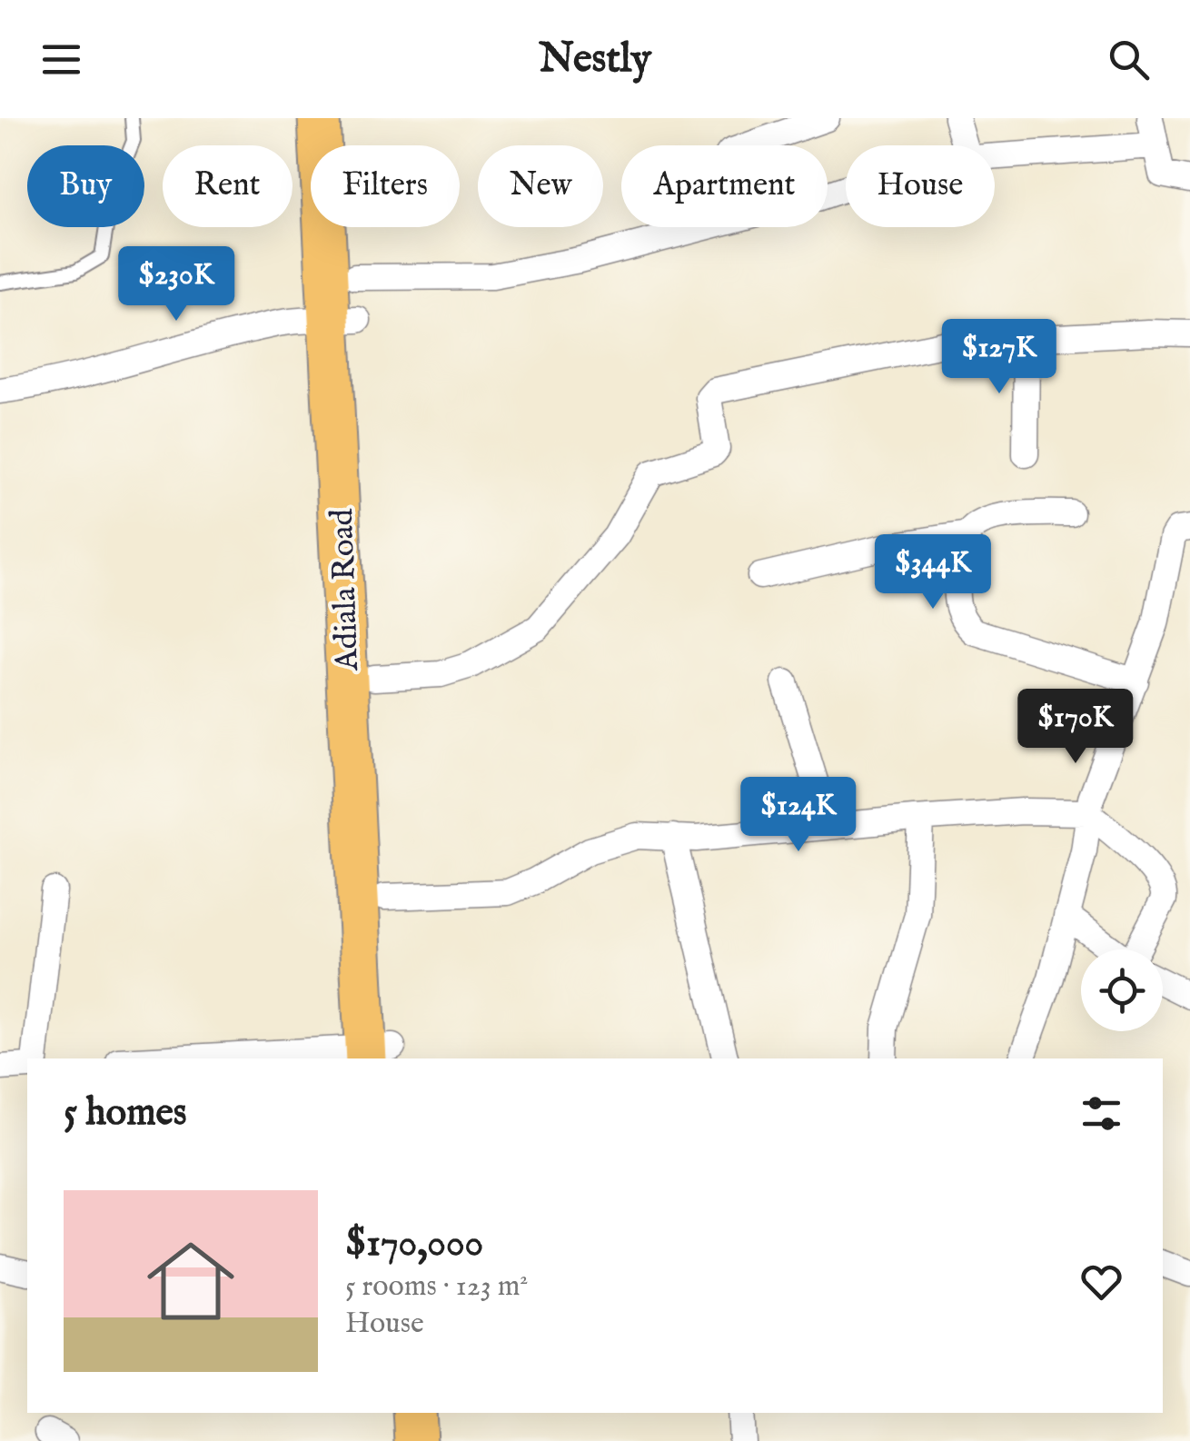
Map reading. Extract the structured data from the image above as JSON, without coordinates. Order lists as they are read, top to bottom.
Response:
{
  "streets": {
    "main road": ["Adiala Road"]
  },
  "page": {
    "header": "Nestly",
    "chip": [
      "Buy",
      "Rent",
      "Filters",
      "New",
      "Apartment",
      "House"
    ],
    "price": [
      "$230K",
      "$127K",
      "$344K",
      "$170K",
      "$124K"
    ],
    "heading": "5 homes",
    "list": [
      {
        "name": "$170,000",
        "note": "5 rooms · 123 m² · House"
      }
    ]
  }
}
